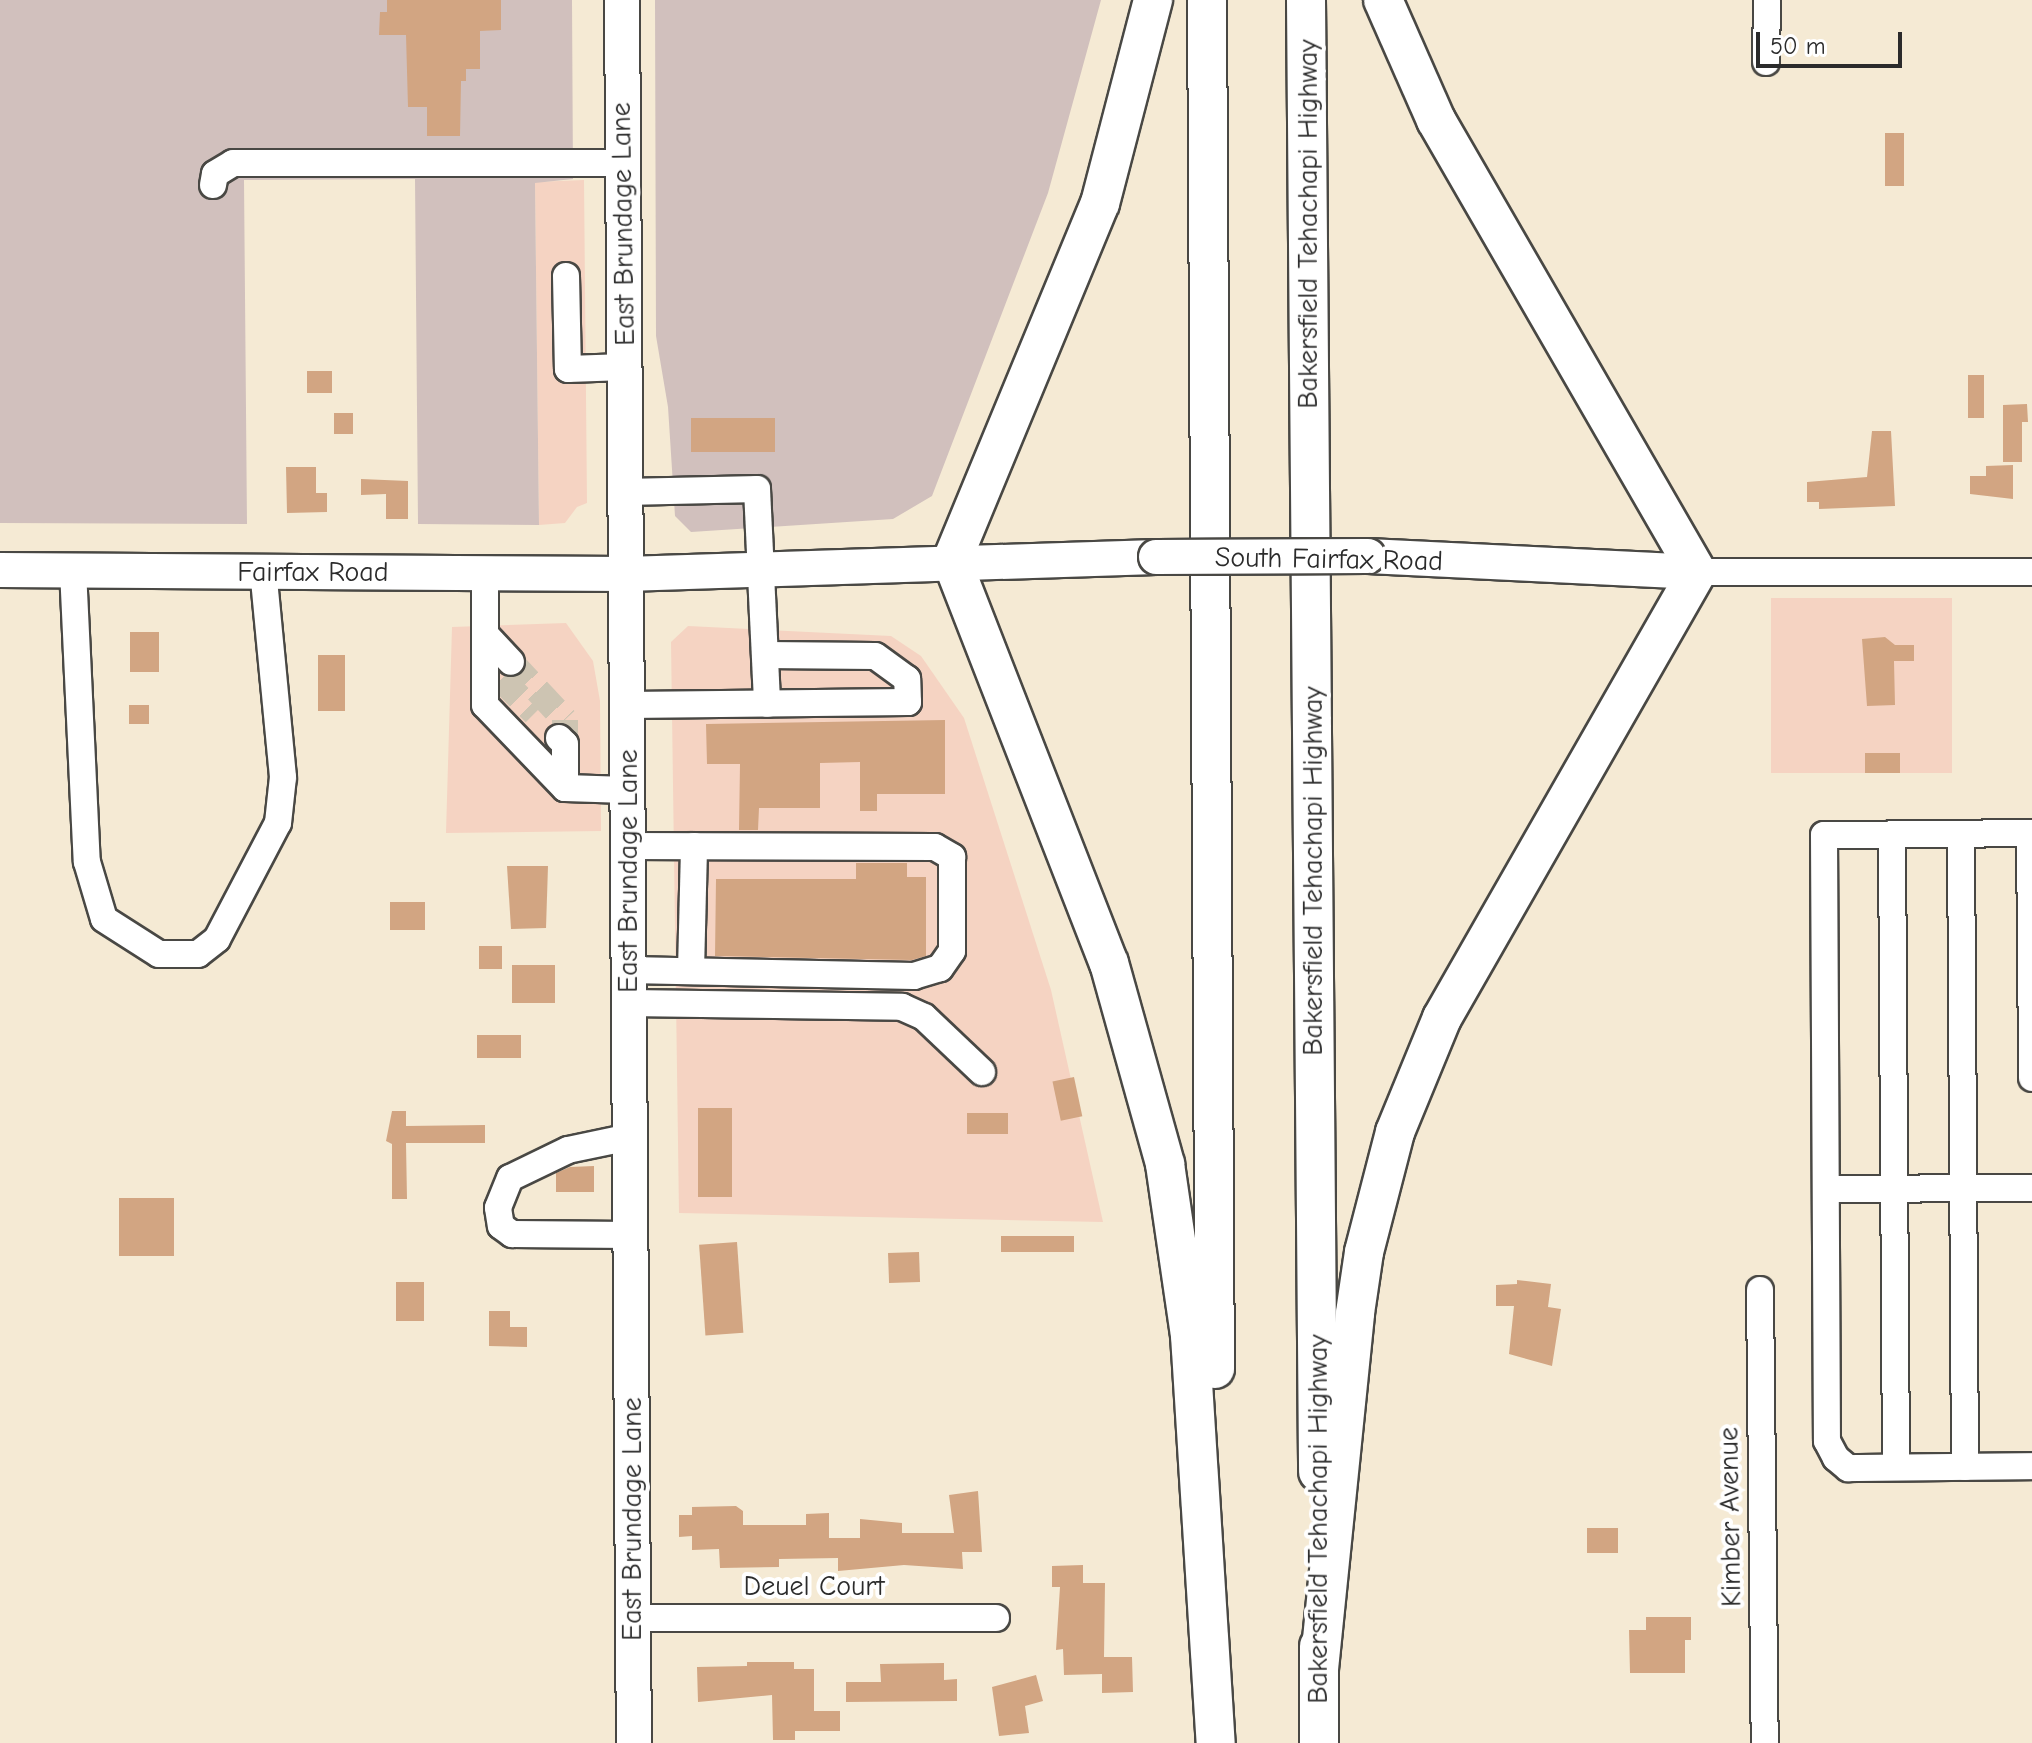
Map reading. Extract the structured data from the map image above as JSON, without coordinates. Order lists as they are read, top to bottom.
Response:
{
  "streets": {
    "highway": ["Bakersfield Tehachapi Highway"],
    "main road": ["East Brundage Lane", "South Fairfax Road", "Fairfax Road"],
    "street": ["Kimber Avenue", "Deuel Court"]
  },
  "crossings": [
    ["East Brundage Lane", "South Fairfax Road"],
    ["East Brundage Lane", "Fairfax Road"],
    ["East Brundage Lane", "Deuel Court"],
    ["South Fairfax Road", "Fairfax Road"]
  ],
  "scale_bar": "50 m"
}
